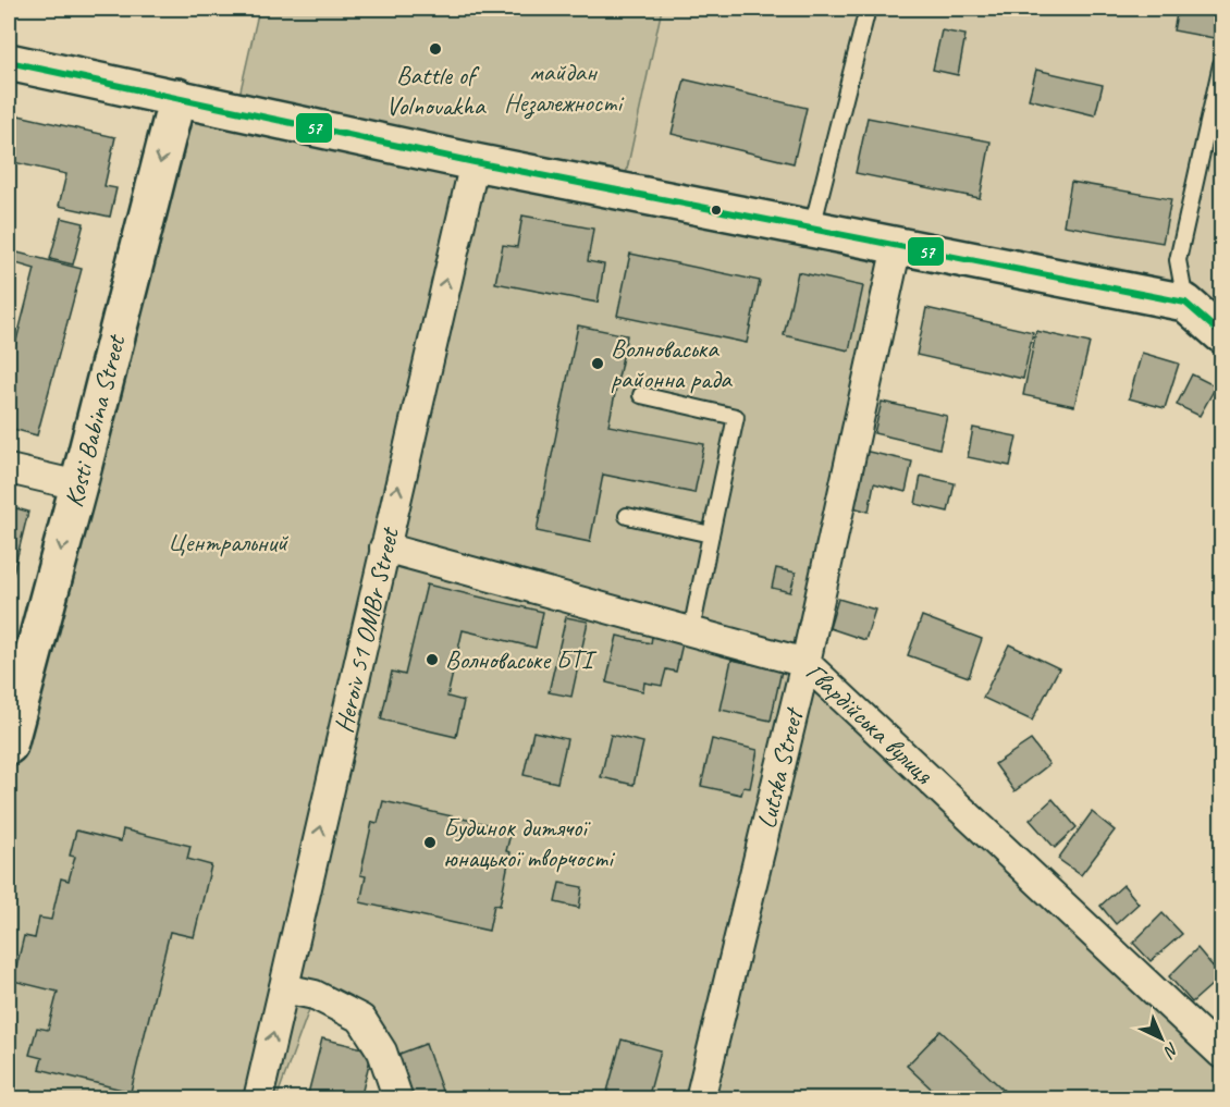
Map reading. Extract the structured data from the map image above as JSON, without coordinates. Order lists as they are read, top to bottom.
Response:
{
  "streets": {
    "main road": ["Kosti Babina Street"],
    "street": ["Heroiv 51 OMBr Street", "Гвардійська вулиця", "Lutska Street"]
  },
  "crossings": [
    ["Heroiv 51 OMBr Street", "Гвардійська вулиця"],
    ["Гвардійська вулиця", "Lutska Street"]
  ],
  "one_way": ["Kosti Babina Street", "Heroiv 51 OMBr Street"],
  "parks": ["майдан Незалежності", "Центральний"],
  "places": [
    "Battle of Volnovakha",
    "Волноваська районна рада",
    "Волноваське БТІ",
    "Будинок дитячої юнацької творчості"
  ],
  "lines": ["transit line 57"],
  "north": "bottom right"
}
